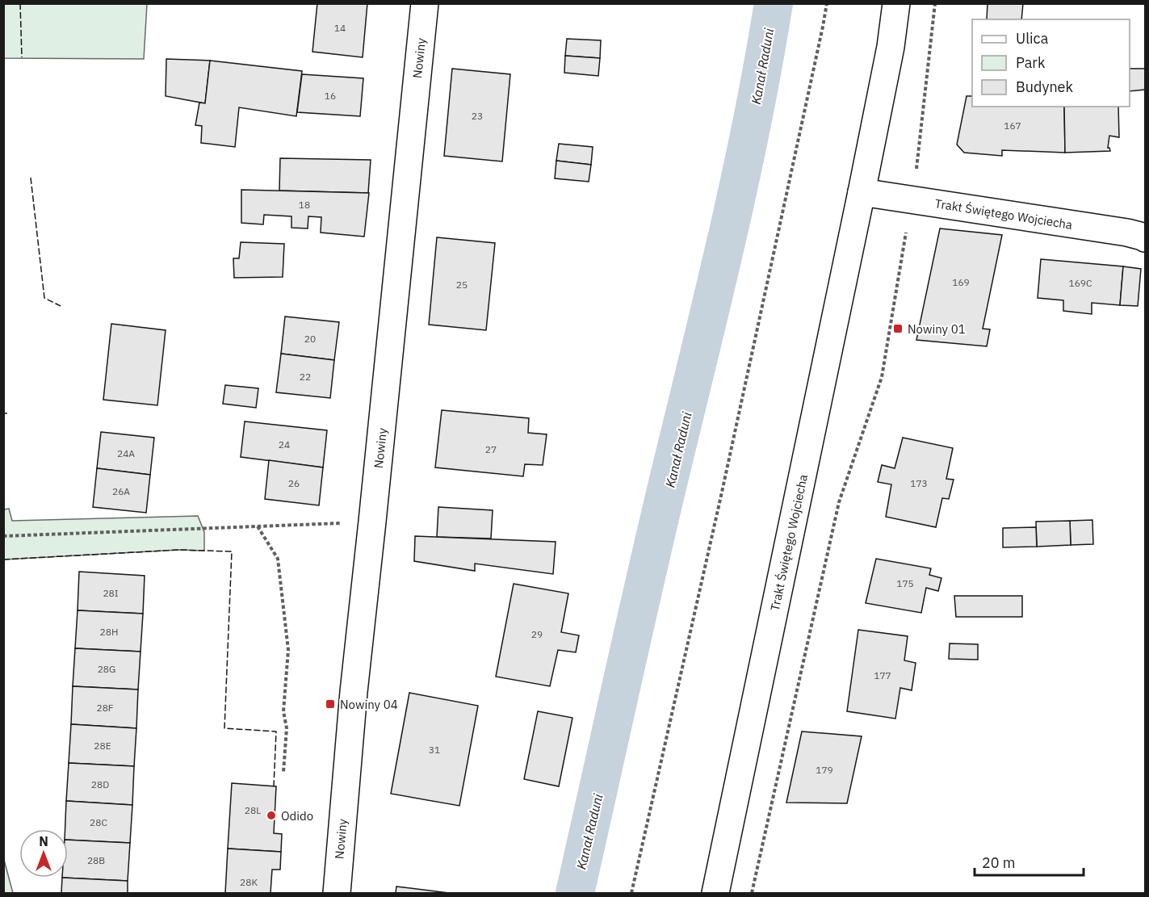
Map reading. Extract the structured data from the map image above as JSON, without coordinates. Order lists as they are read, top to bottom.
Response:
{
  "streets": {
    "street": ["Nowiny", "Trakt Świętego Wojciecha"]
  },
  "water": ["Kanał Raduni"],
  "places": {
    "transit": ["Nowiny 01", "Nowiny 04"],
    "other": ["Odido"]
  },
  "house_numbers": [
    "14",
    "16",
    "23",
    "167",
    "18",
    "169",
    "169C",
    "25",
    "20",
    "22",
    "24",
    "27",
    "24A",
    "26",
    "173",
    "26A",
    "175",
    "28I",
    "28H",
    "29",
    "28G",
    "177",
    "28F",
    "28E",
    "31",
    "179",
    "28D",
    "28L",
    "28C",
    "28B",
    "28K"
  ],
  "legend": ["Ulica", "Park", "Budynek"],
  "scale_bar": "20 m",
  "north": "top"
}
